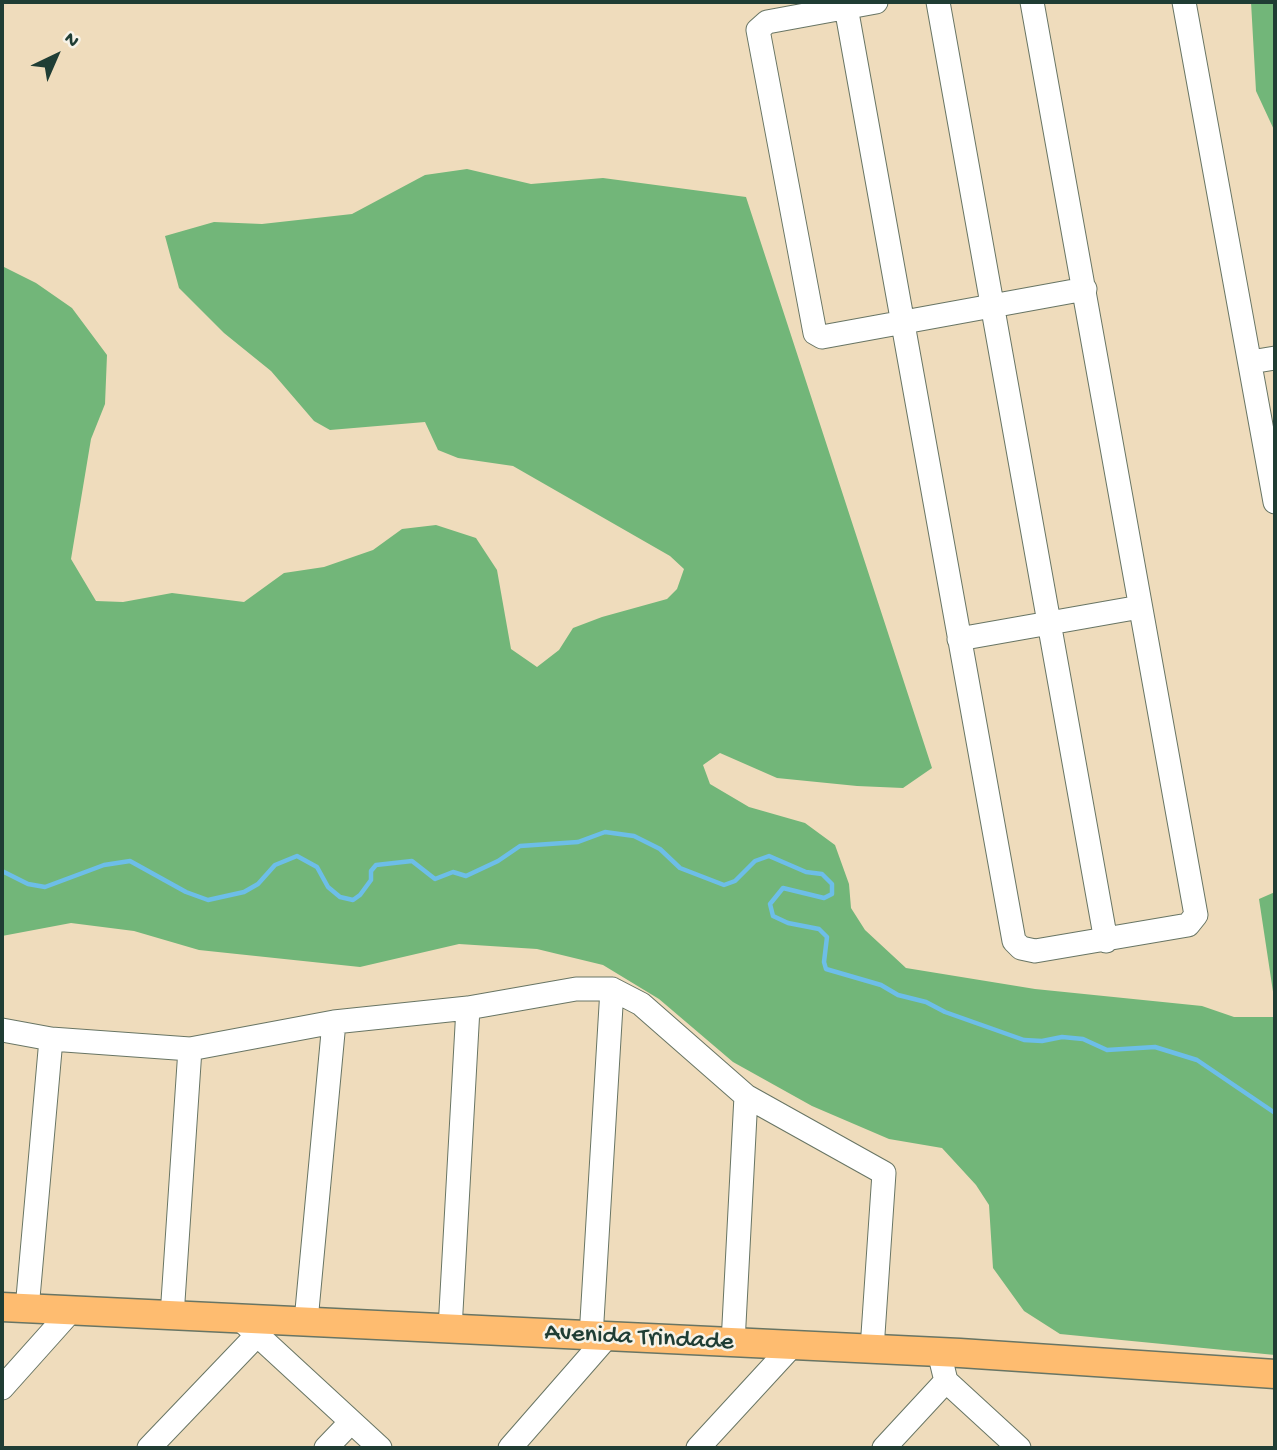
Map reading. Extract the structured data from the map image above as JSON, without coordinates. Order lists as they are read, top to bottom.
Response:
{
  "streets": {
    "main road": ["Avenida Trindade"]
  },
  "north": "top right"
}
